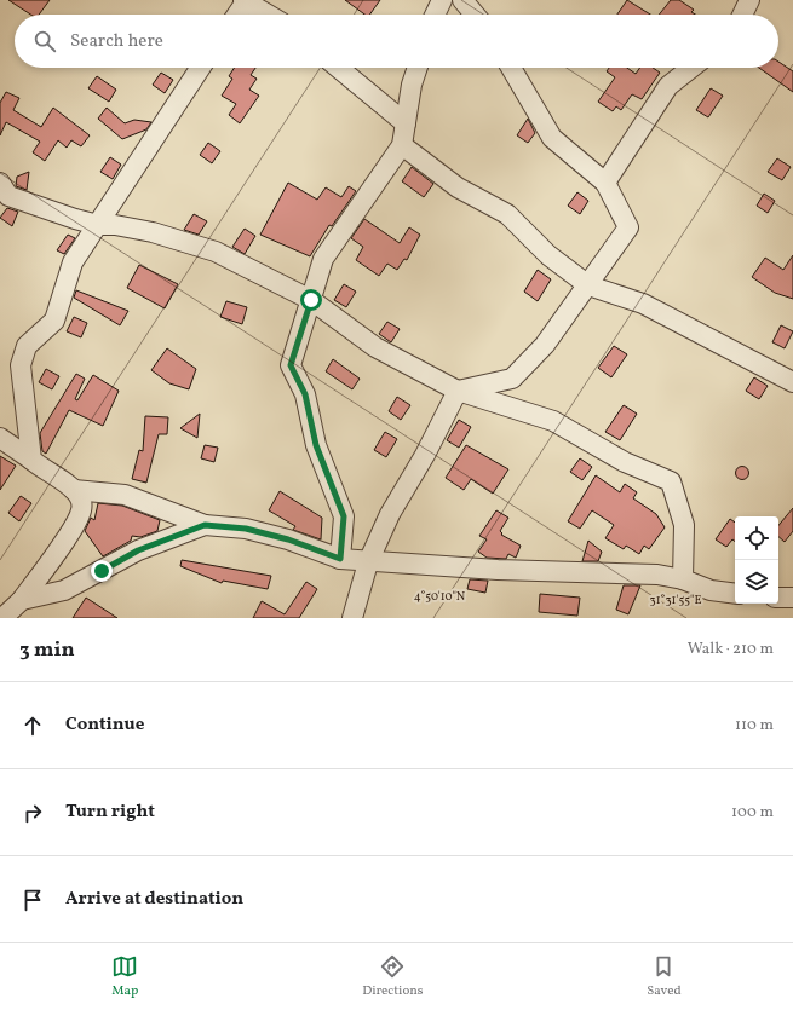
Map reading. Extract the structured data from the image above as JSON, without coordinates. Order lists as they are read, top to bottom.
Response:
{
  "page": {
    "search": "Search here",
    "heading": ["3 min", "Walk · 210 m"],
    "list": [
      ["Continue", "110 m"],
      ["Turn right", "100 m"],
      "Arrive at destination"
    ],
    "nav": ["Map", "Directions", "Saved"]
  },
  "coordinates": ["4°50'10\"N", "31°31'55\"E"]
}
